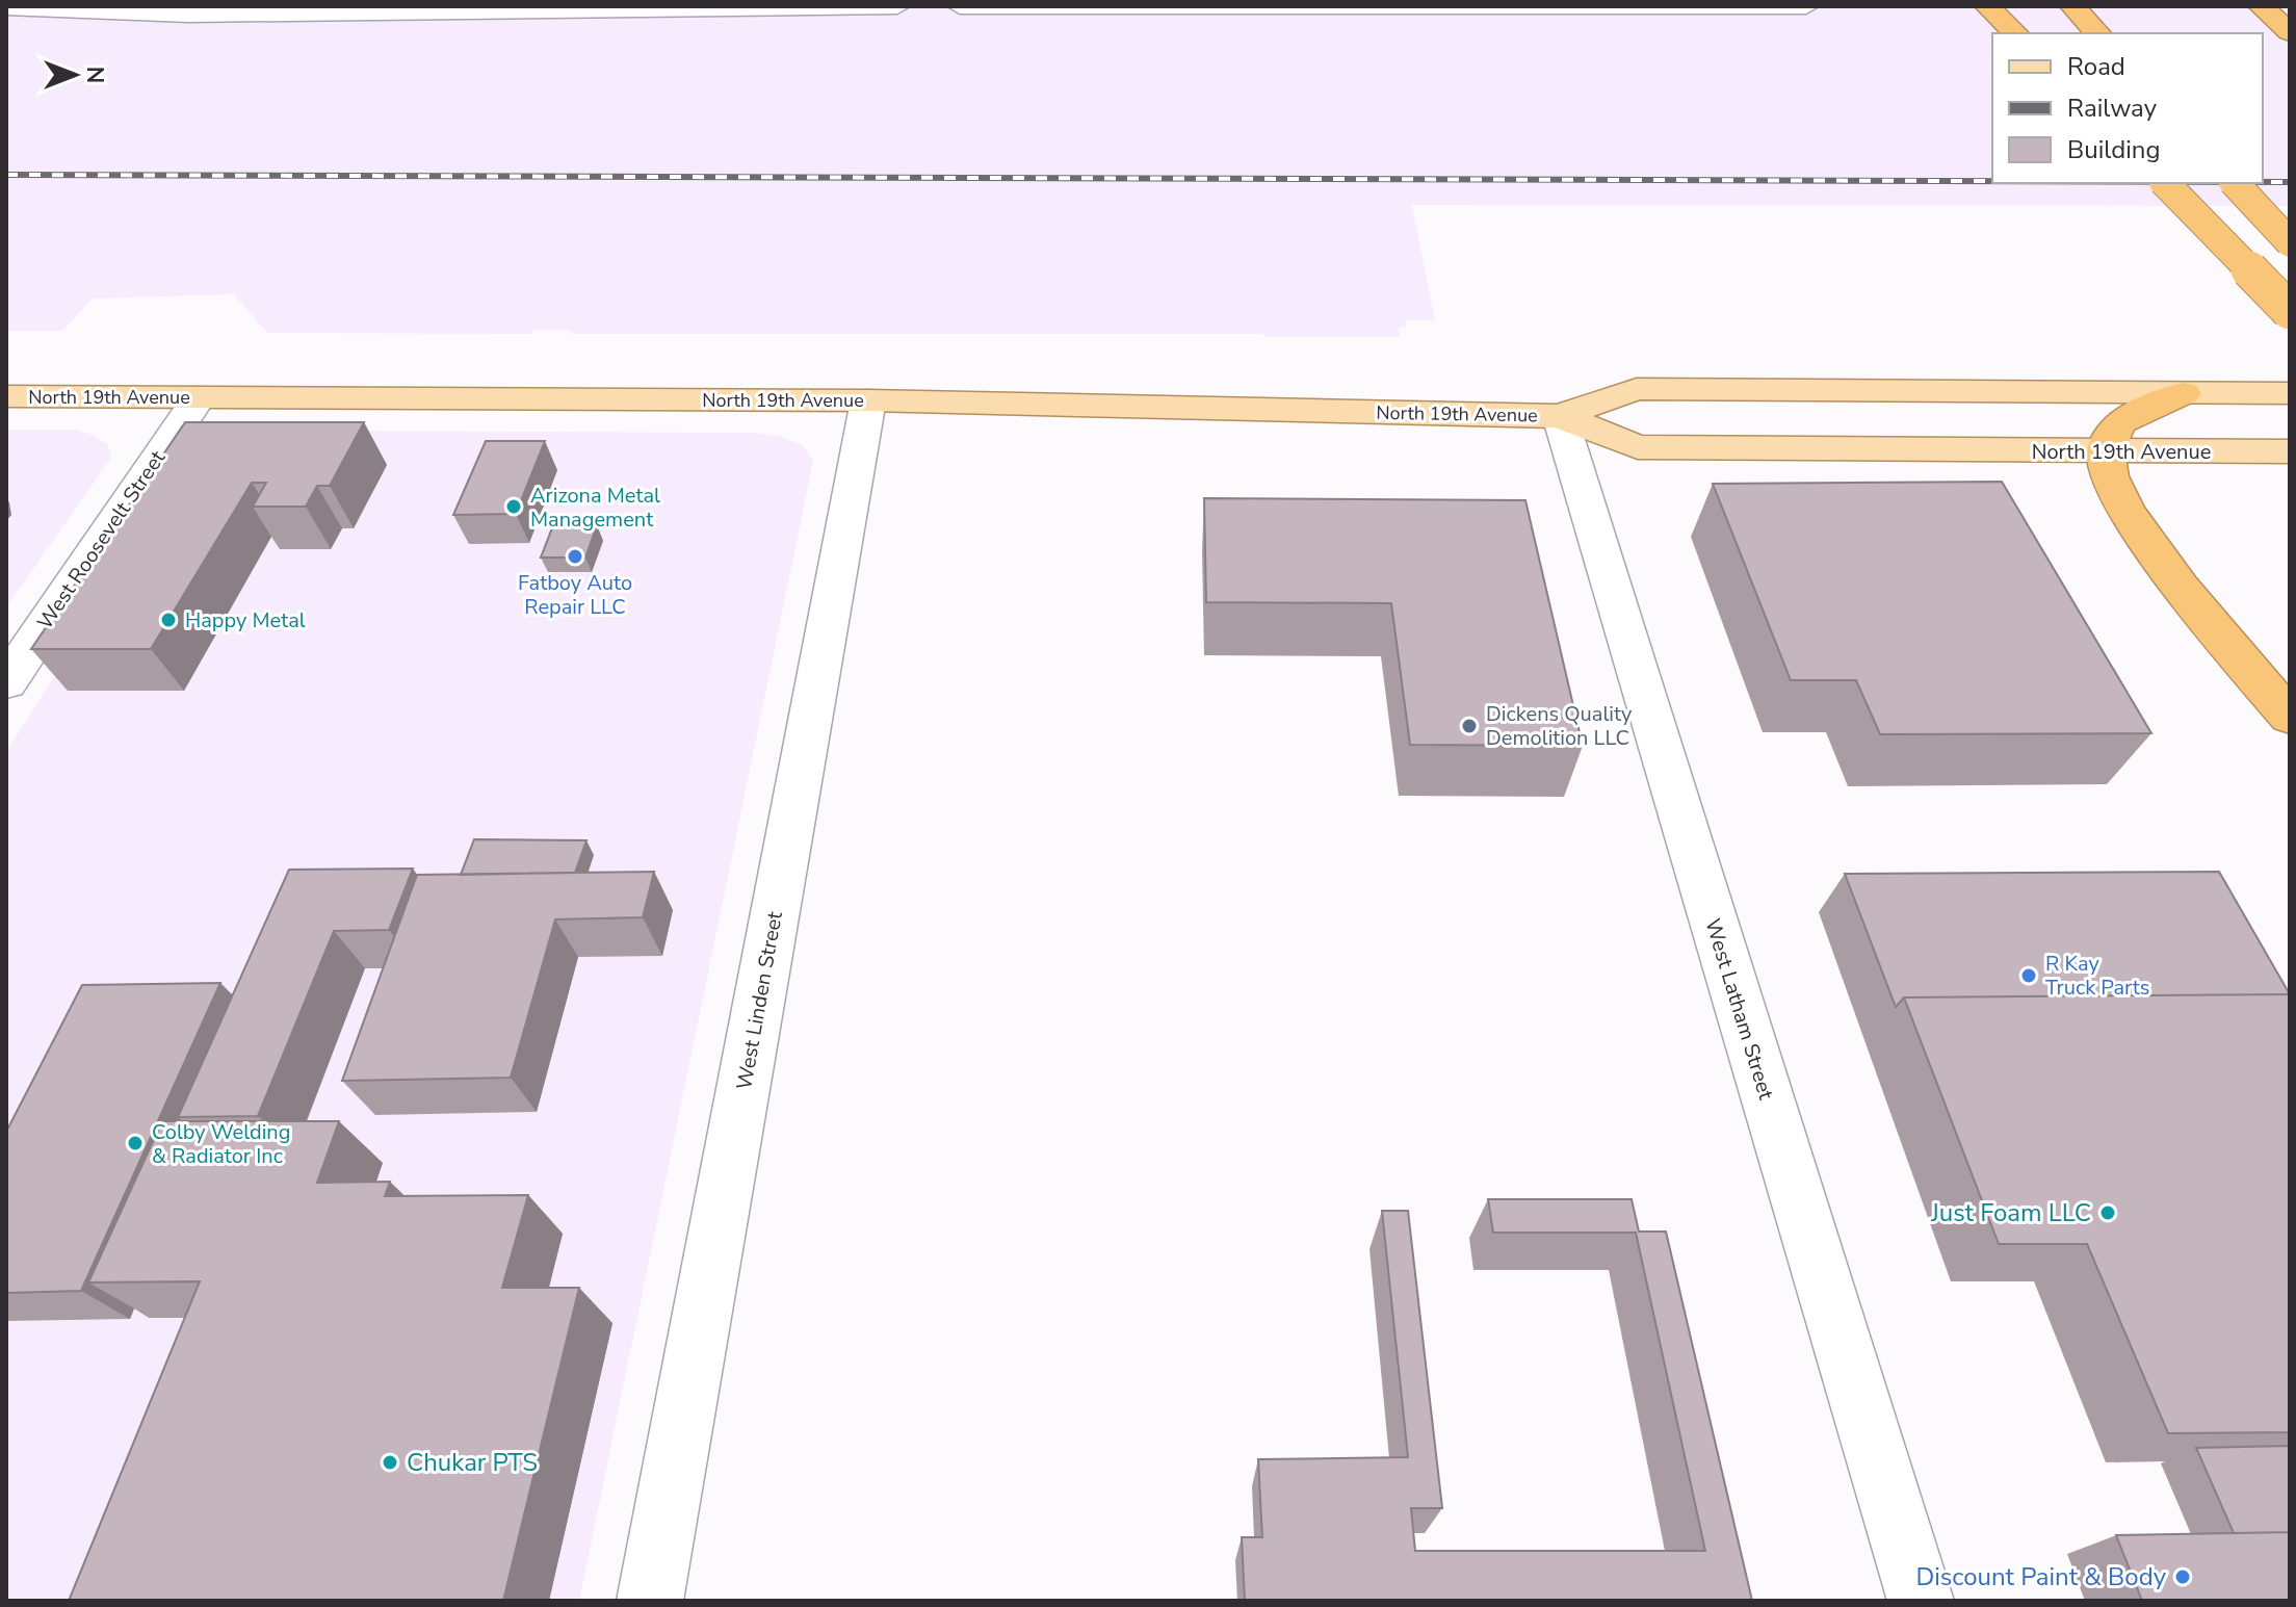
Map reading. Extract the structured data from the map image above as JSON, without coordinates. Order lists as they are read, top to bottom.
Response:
{
  "streets": {
    "main road": ["North 19th Avenue"],
    "street": ["West Roosevelt Street", "West Linden Street", "West Latham Street"]
  },
  "crossings": [
    ["North 19th Avenue", "West Roosevelt Street"],
    ["North 19th Avenue", "West Linden Street"],
    ["North 19th Avenue", "West Latham Street"]
  ],
  "places": [
    "Arizona Metal Management",
    "Fatboy Auto Repair LLC",
    "Happy Metal",
    "Dickens Quality Demolition LLC",
    "R Kay Truck Parts",
    "Colby Welding & Radiator Inc",
    "Just Foam LLC",
    "Chukar PTS",
    "Discount Paint & Body"
  ],
  "legend": ["Road", "Railway", "Building"],
  "north": "right"
}
